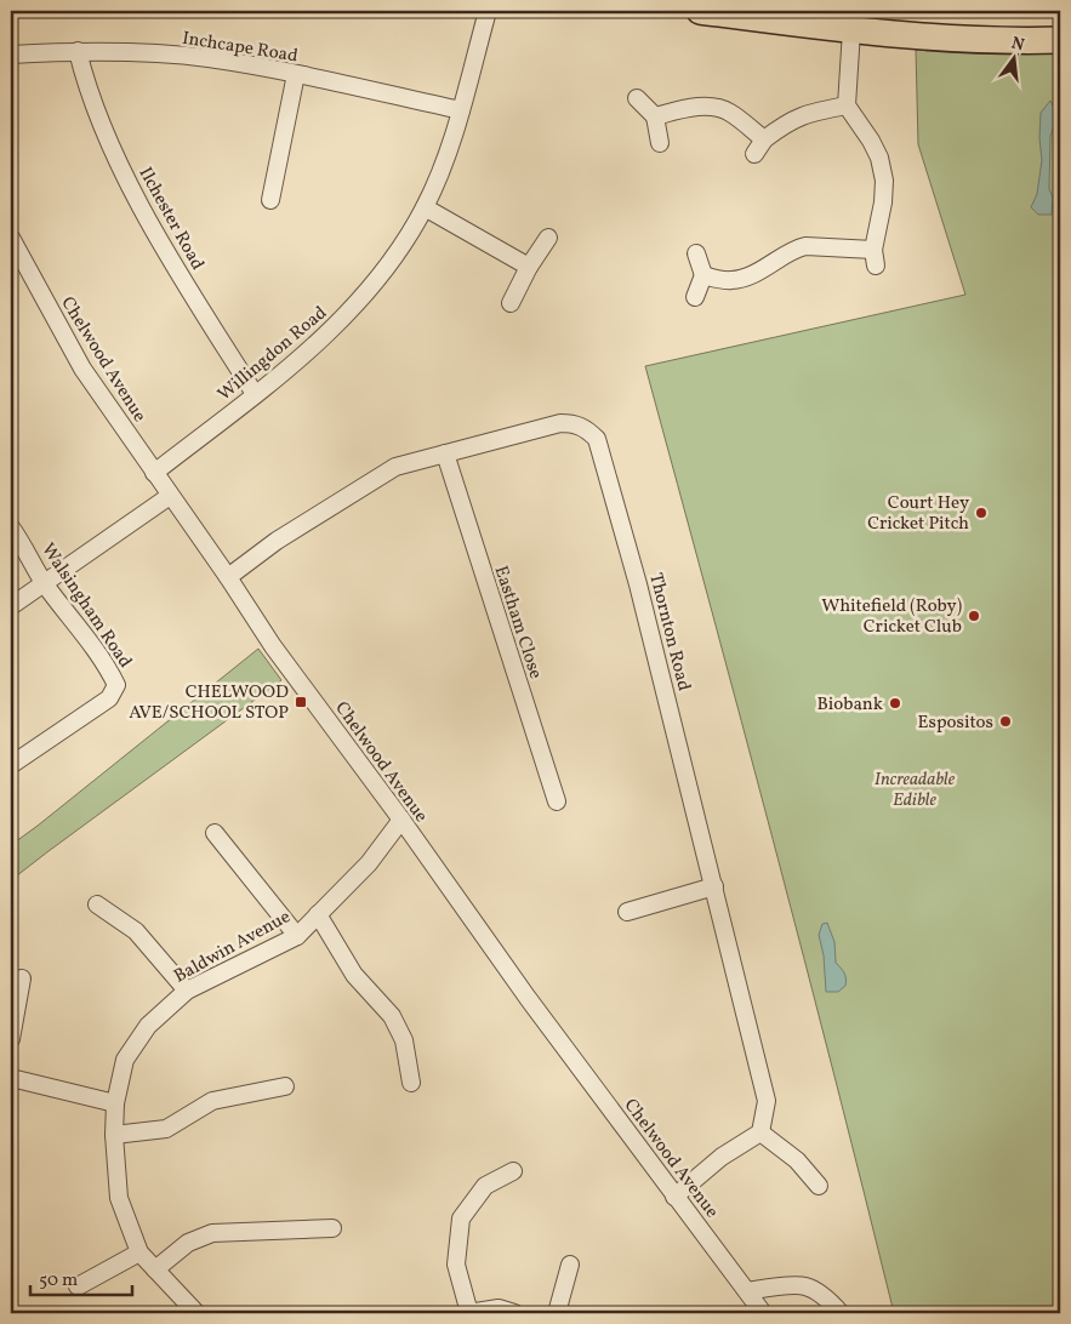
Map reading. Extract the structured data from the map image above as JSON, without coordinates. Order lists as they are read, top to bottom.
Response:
{
  "streets": {
    "street": [
      "Inchcape Road",
      "Ilchester Road",
      "Willingdon Road",
      "Chelwood Avenue",
      "Walsingham Road",
      "Eastham Close",
      "Thornton Road",
      "Baldwin Avenue"
    ]
  },
  "crossings": [
    ["Inchcape Road", "Ilchester Road"],
    ["Inchcape Road", "Willingdon Road"],
    ["Ilchester Road", "Willingdon Road"],
    ["Willingdon Road", "Chelwood Avenue"],
    ["Chelwood Avenue", "Thornton Road"],
    ["Chelwood Avenue", "Baldwin Avenue"],
    ["Eastham Close", "Thornton Road"]
  ],
  "parks": ["Increadable Edible"],
  "places": {
    "other": [
      "Court Hey Cricket Pitch",
      "Whitefield (Roby) Cricket Club",
      "Biobank",
      "Espositos"
    ],
    "transit": ["CHELWOOD AVE/SCHOOL STOP"]
  },
  "scale_bar": "50 m",
  "north": "top"
}
